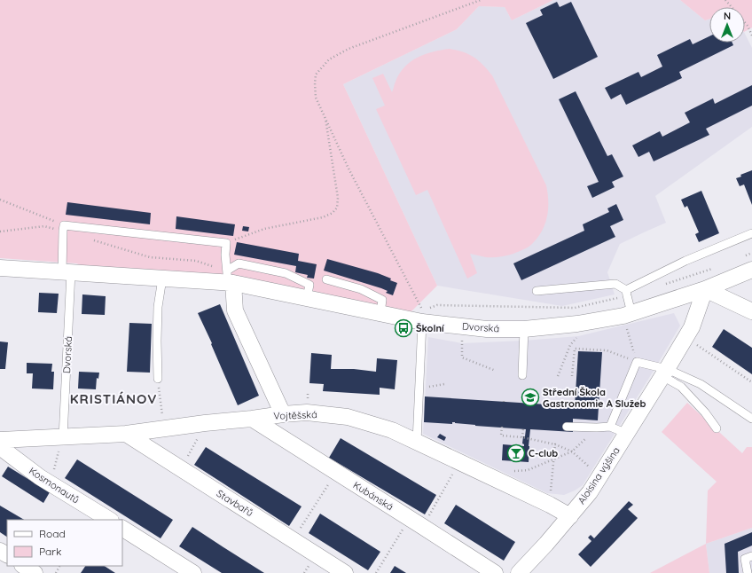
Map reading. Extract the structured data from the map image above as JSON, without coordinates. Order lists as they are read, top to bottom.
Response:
{
  "streets": {
    "street": [
      "Dvorská",
      "Vojtěšská",
      "Aloisina výšina",
      "Kosmonautů",
      "Kubánská",
      "Stavbařů"
    ]
  },
  "crossings": [
    ["Dvorská", "Vojtěšská"],
    ["Dvorská", "Aloisina výšina"],
    ["Vojtěšská", "Aloisina výšina"],
    ["Vojtěšská", "Kubánská"],
    ["Vojtěšská", "Stavbařů"]
  ],
  "districts": ["KRISTIÁNOV"],
  "places": {
    "bus stop": ["Školní"],
    "school or university": ["Střední Škola Gastronomie A Služeb"],
    "bar": ["C-club"]
  },
  "legend": ["Road", "Park"],
  "north": "top"
}
